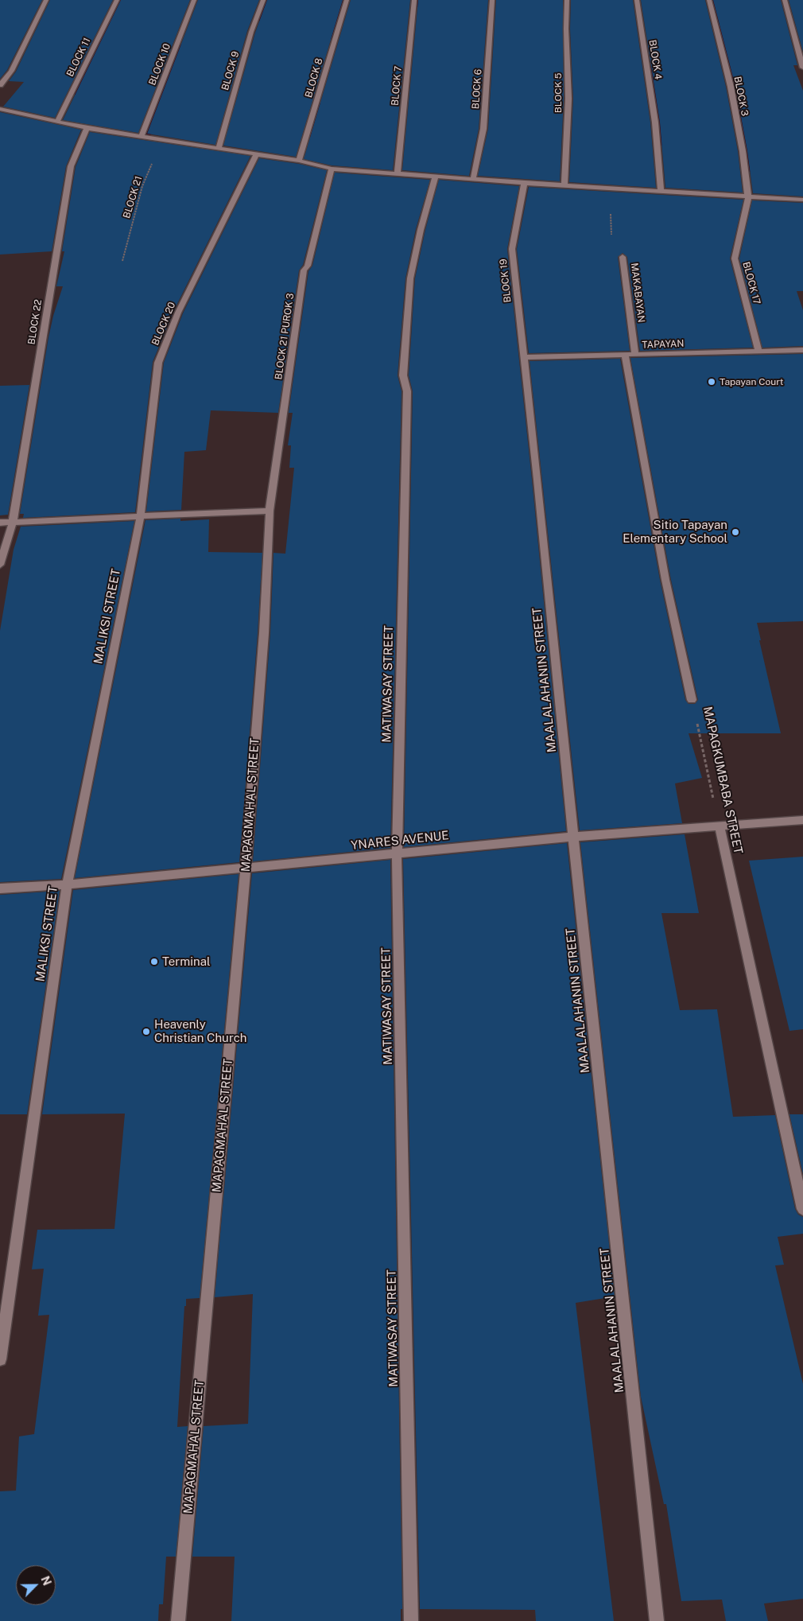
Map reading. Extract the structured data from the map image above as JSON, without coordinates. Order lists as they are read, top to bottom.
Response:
{
  "streets": {
    "street": [
      "BLOCK 11",
      "BLOCK 4",
      "BLOCK 10",
      "BLOCK 9",
      "BLOCK 8",
      "BLOCK 7",
      "BLOCK 6",
      "BLOCK 5",
      "BLOCK 3",
      "BLOCK 19",
      "BLOCK 17",
      "MAKABAYAN",
      "BLOCK 22",
      "BLOCK 20",
      "BLOCK 21 PUROK 3",
      "TAPAYAN",
      "MALIKSI STREET",
      "MAALALAHANIN STREET",
      "MATIWASAY STREET",
      "MAPAGKUMBABA STREET",
      "MAPAGMAHAL STREET",
      "YNARES AVENUE"
    ],
    "path": ["BLOCK 21"]
  },
  "crossings": [
    ["BLOCK 3", "BLOCK 17"],
    ["BLOCK 19", "TAPAYAN"],
    ["BLOCK 19", "MAALALAHANIN STREET"],
    ["BLOCK 17", "TAPAYAN"],
    ["MAKABAYAN", "TAPAYAN"],
    ["BLOCK 20", "MALIKSI STREET"],
    ["BLOCK 21 PUROK 3", "MAPAGMAHAL STREET"],
    ["TAPAYAN", "MAPAGKUMBABA STREET"],
    ["MALIKSI STREET", "YNARES AVENUE"],
    ["MAALALAHANIN STREET", "YNARES AVENUE"],
    ["MATIWASAY STREET", "YNARES AVENUE"],
    ["MAPAGKUMBABA STREET", "YNARES AVENUE"],
    ["MAPAGMAHAL STREET", "YNARES AVENUE"]
  ],
  "places": [
    "Tapayan Court",
    "Sitio Tapayan Elementary School",
    "Terminal",
    "Heavenly Christian Church"
  ],
  "north": "top right"
}
